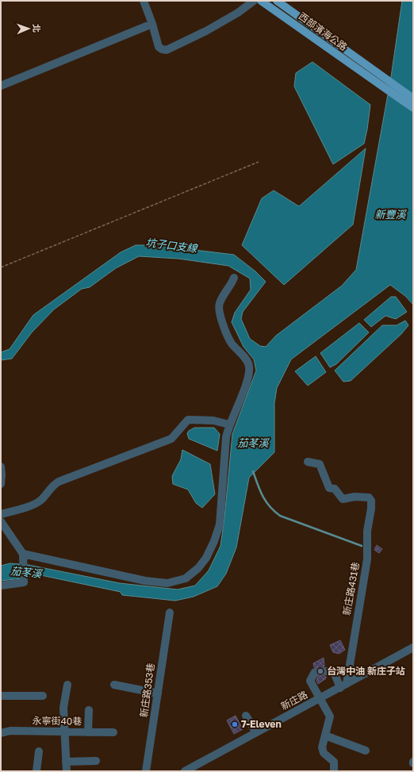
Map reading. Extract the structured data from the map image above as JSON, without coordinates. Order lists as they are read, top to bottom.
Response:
{
  "streets": {
    "main road": ["西部濱海公路"],
    "street": [
      "新庄路431巷",
      "新庄路353巷",
      "新庄路",
      "永寧街40巷"
    ]
  },
  "crossings": [
    ["新庄路431巷", "新庄路"]
  ],
  "water": ["新豐溪", "坑子口支線", "茄苳溪"],
  "places": ["台灣中油 新庄子站", "7-Eleven"],
  "north": "right"
}
